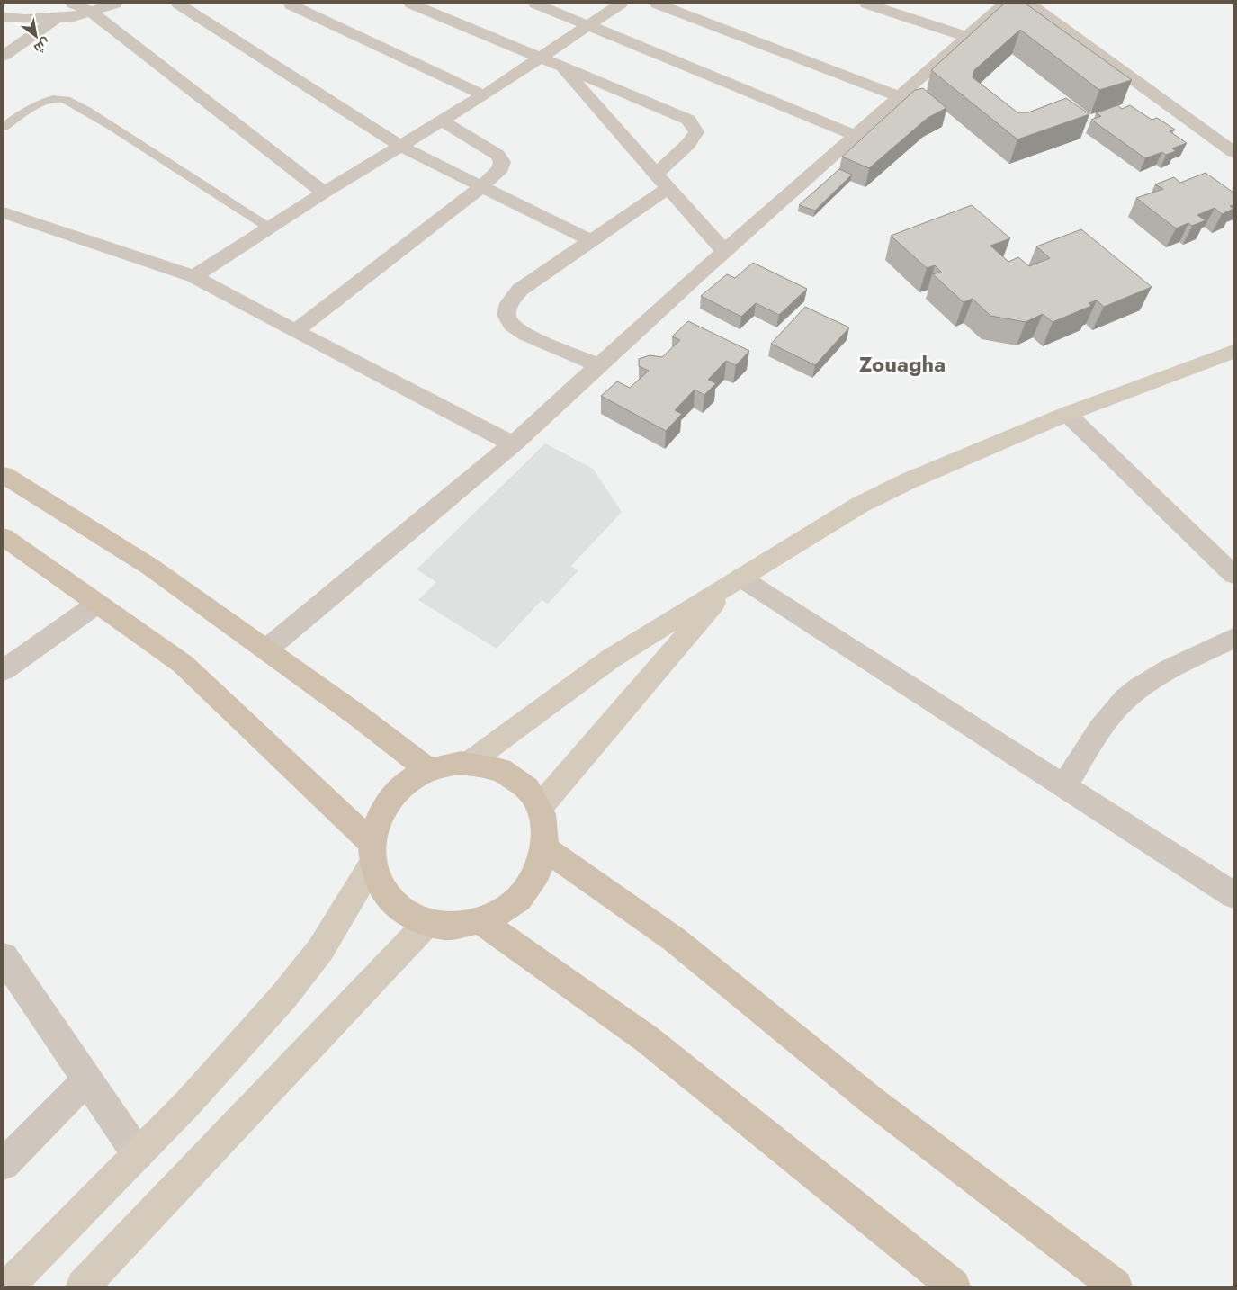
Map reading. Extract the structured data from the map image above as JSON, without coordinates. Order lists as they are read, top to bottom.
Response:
{
  "districts": ["Zouagha"],
  "north": "bottom right"
}
